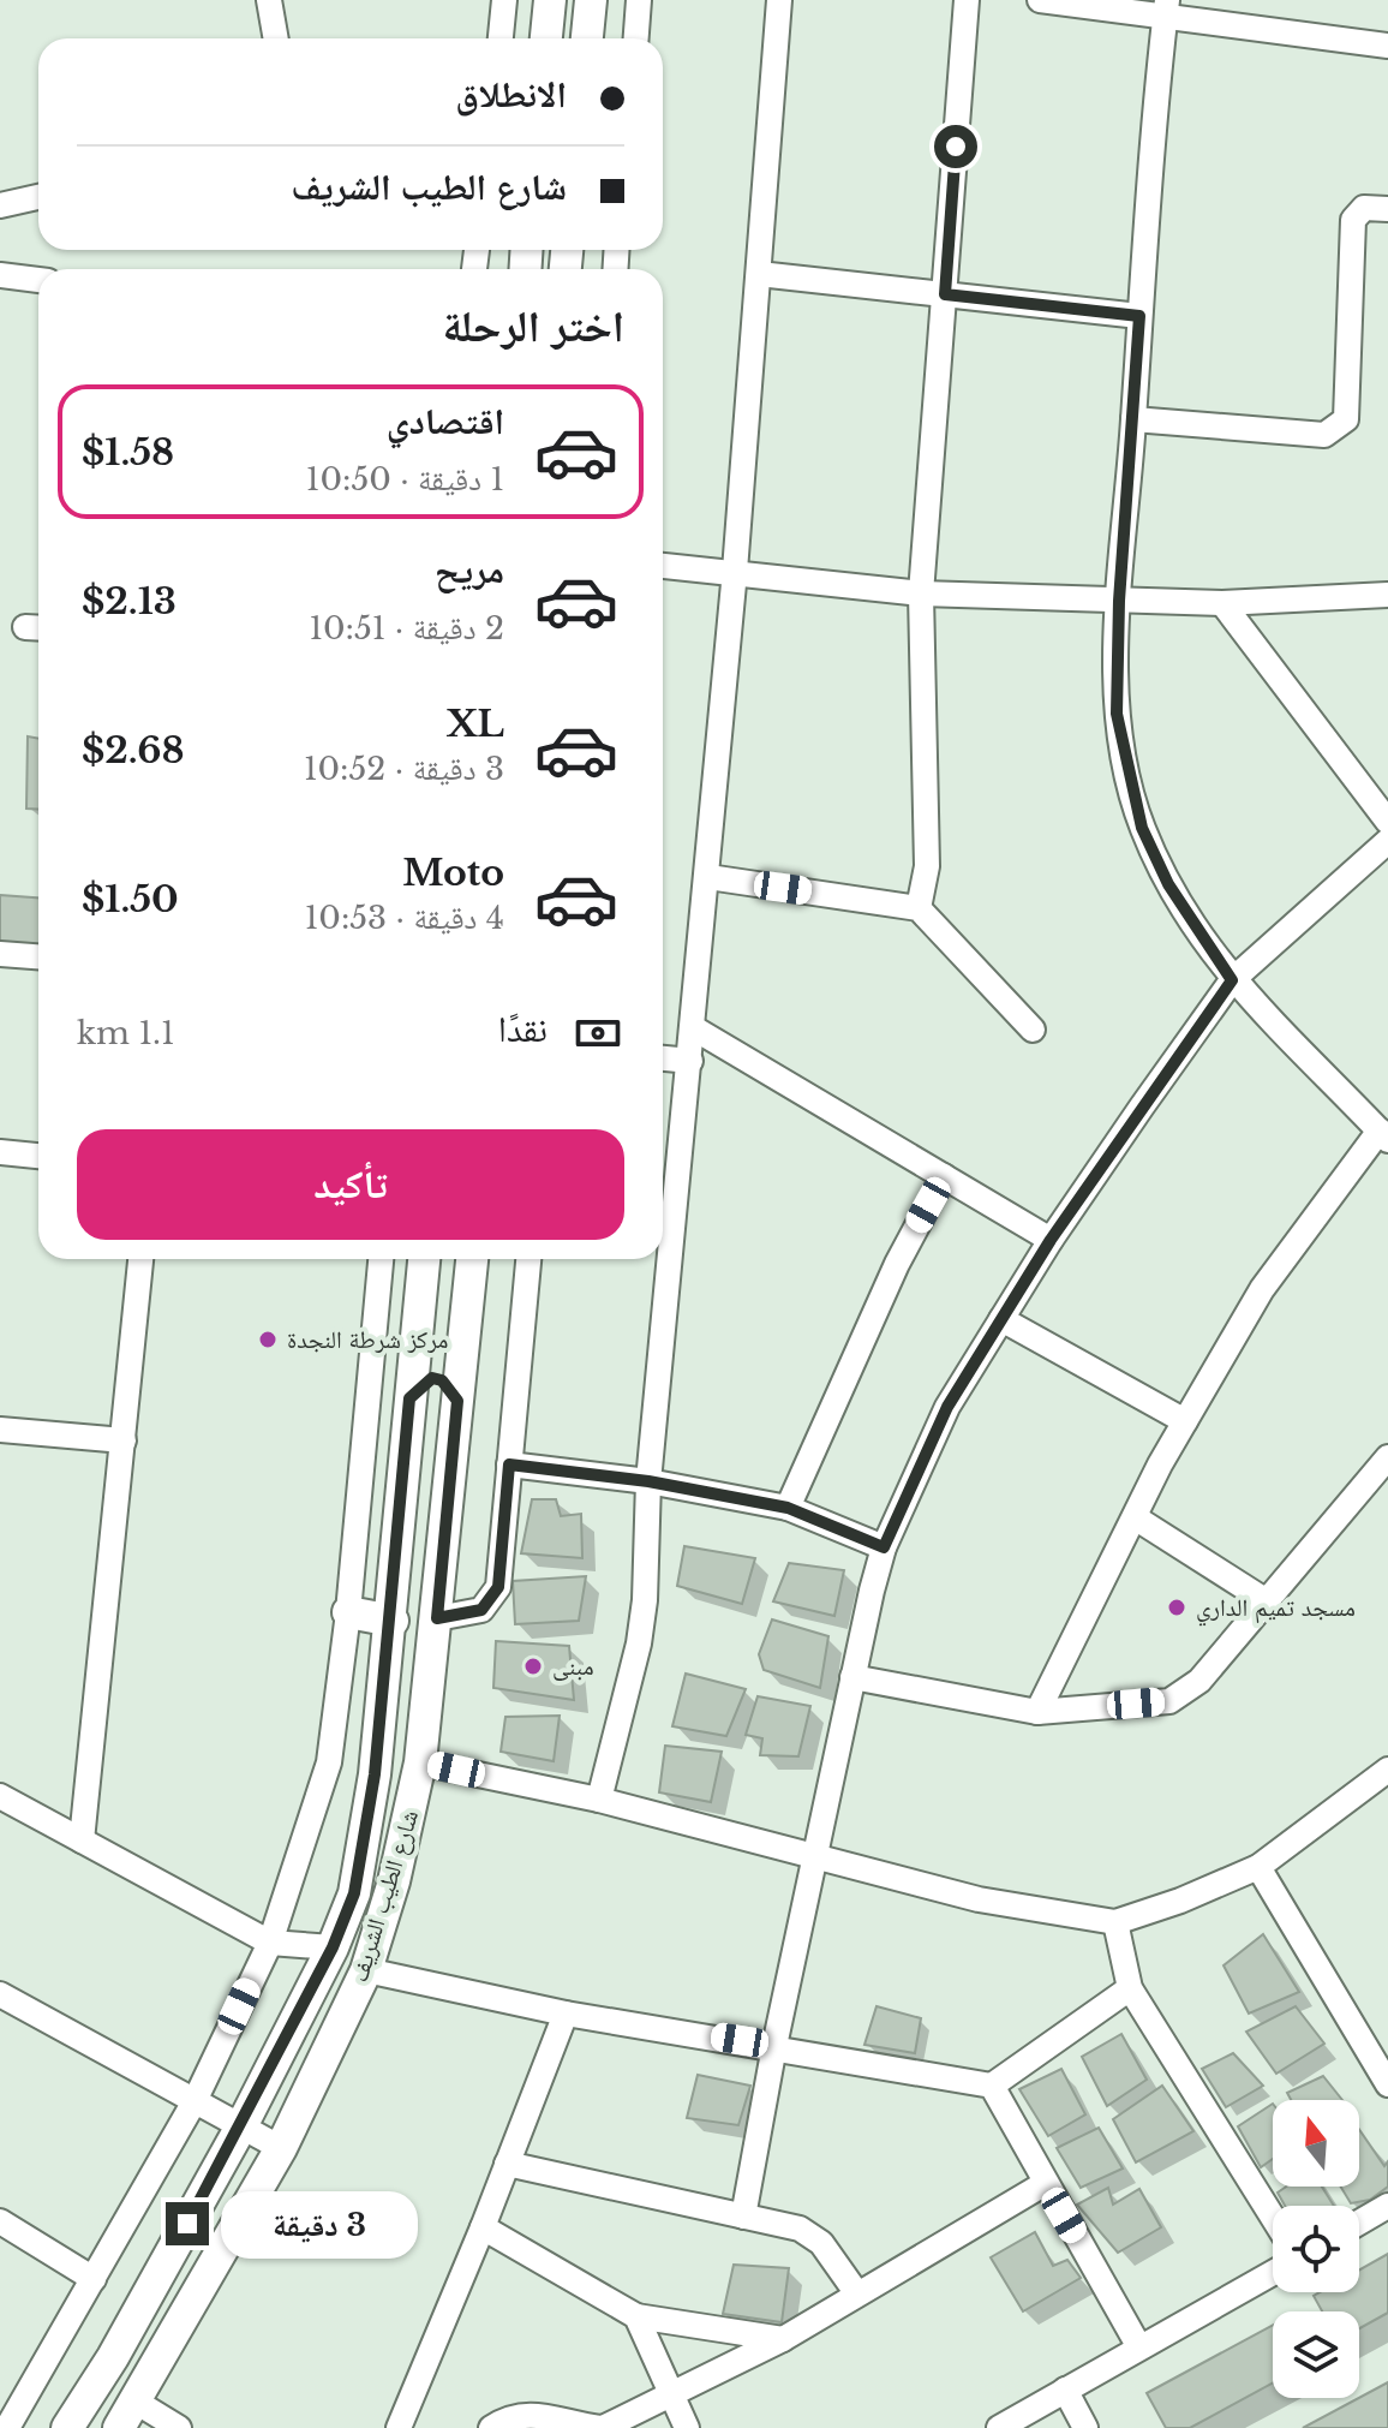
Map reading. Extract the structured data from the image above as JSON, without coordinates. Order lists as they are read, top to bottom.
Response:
{
  "streets": {
    "main road": ["شارع الطيب الشريف"]
  },
  "places": ["مركز شرطة النجدة", "مسجد تميم الداري", "مبنى"],
  "north": "top",
  "page": {
    "banner": ["الانطلاق", "شارع الطيب الشريف"],
    "heading": "اختر الرحلة",
    "list": [
      {
        "name": "اقتصادي",
        "note": "1 دقيقة · 10:50",
        "value": "$1.58"
      },
      {
        "name": "مريح",
        "note": "2 دقيقة · 10:51",
        "value": "$2.13"
      },
      {
        "name": "XL",
        "note": "3 دقيقة · 10:52",
        "value": "$2.68"
      },
      {
        "name": "Moto",
        "note": "4 دقيقة · 10:53",
        "value": "$1.50"
      }
    ],
    "pay": ["نقدًا", "1.1 km"],
    "buttons": "تأكيد",
    "bubble": "3 دقيقة"
  }
}
